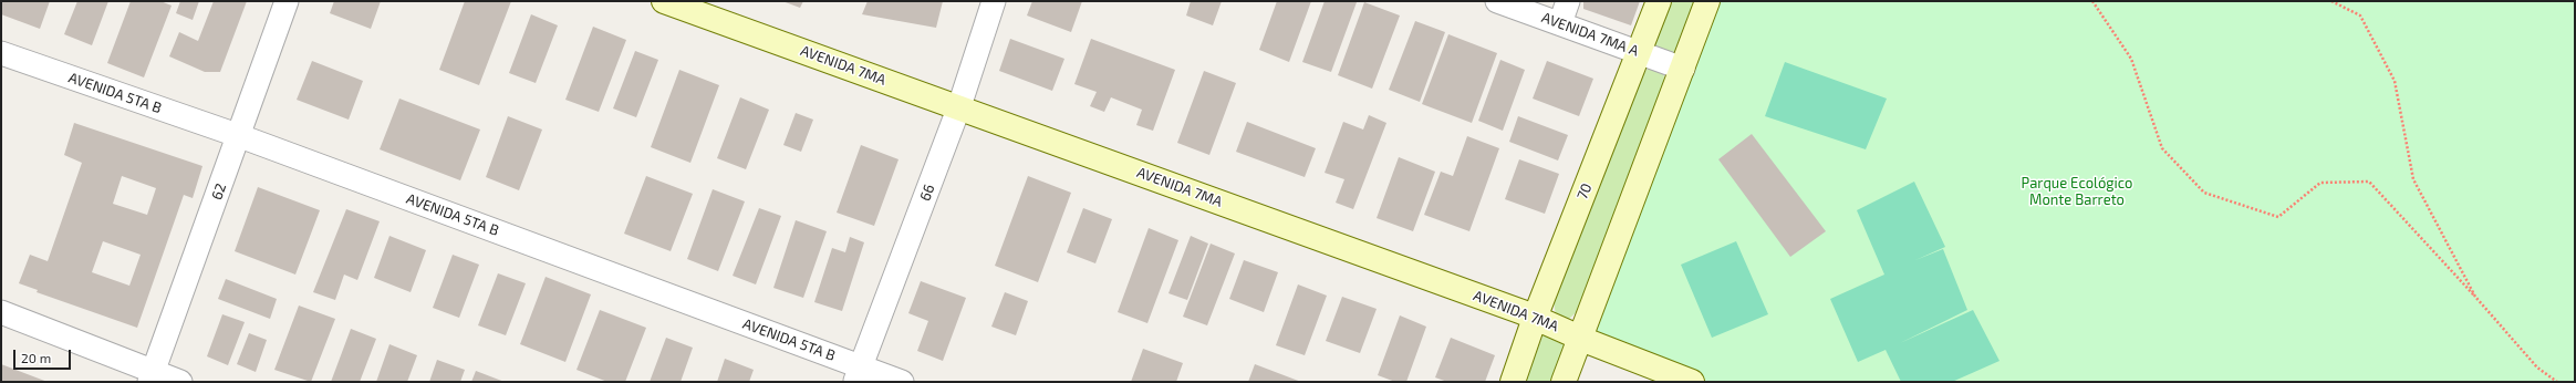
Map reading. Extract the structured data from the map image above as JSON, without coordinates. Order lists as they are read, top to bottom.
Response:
{
  "streets": {
    "main road": ["AVENIDA 7MA", "70"],
    "street": [
      "AVENIDA 7MA A",
      "AVENIDA 5TA B",
      "62",
      "66"
    ]
  },
  "crossings": [
    ["AVENIDA 7MA A", "70"],
    ["AVENIDA 7MA", "70"],
    ["AVENIDA 7MA", "66"],
    ["AVENIDA 5TA B", "62"],
    ["AVENIDA 5TA B", "66"]
  ],
  "parks": ["Parque Ecológico Monte Barreto"],
  "scale_bar": "20 m"
}
